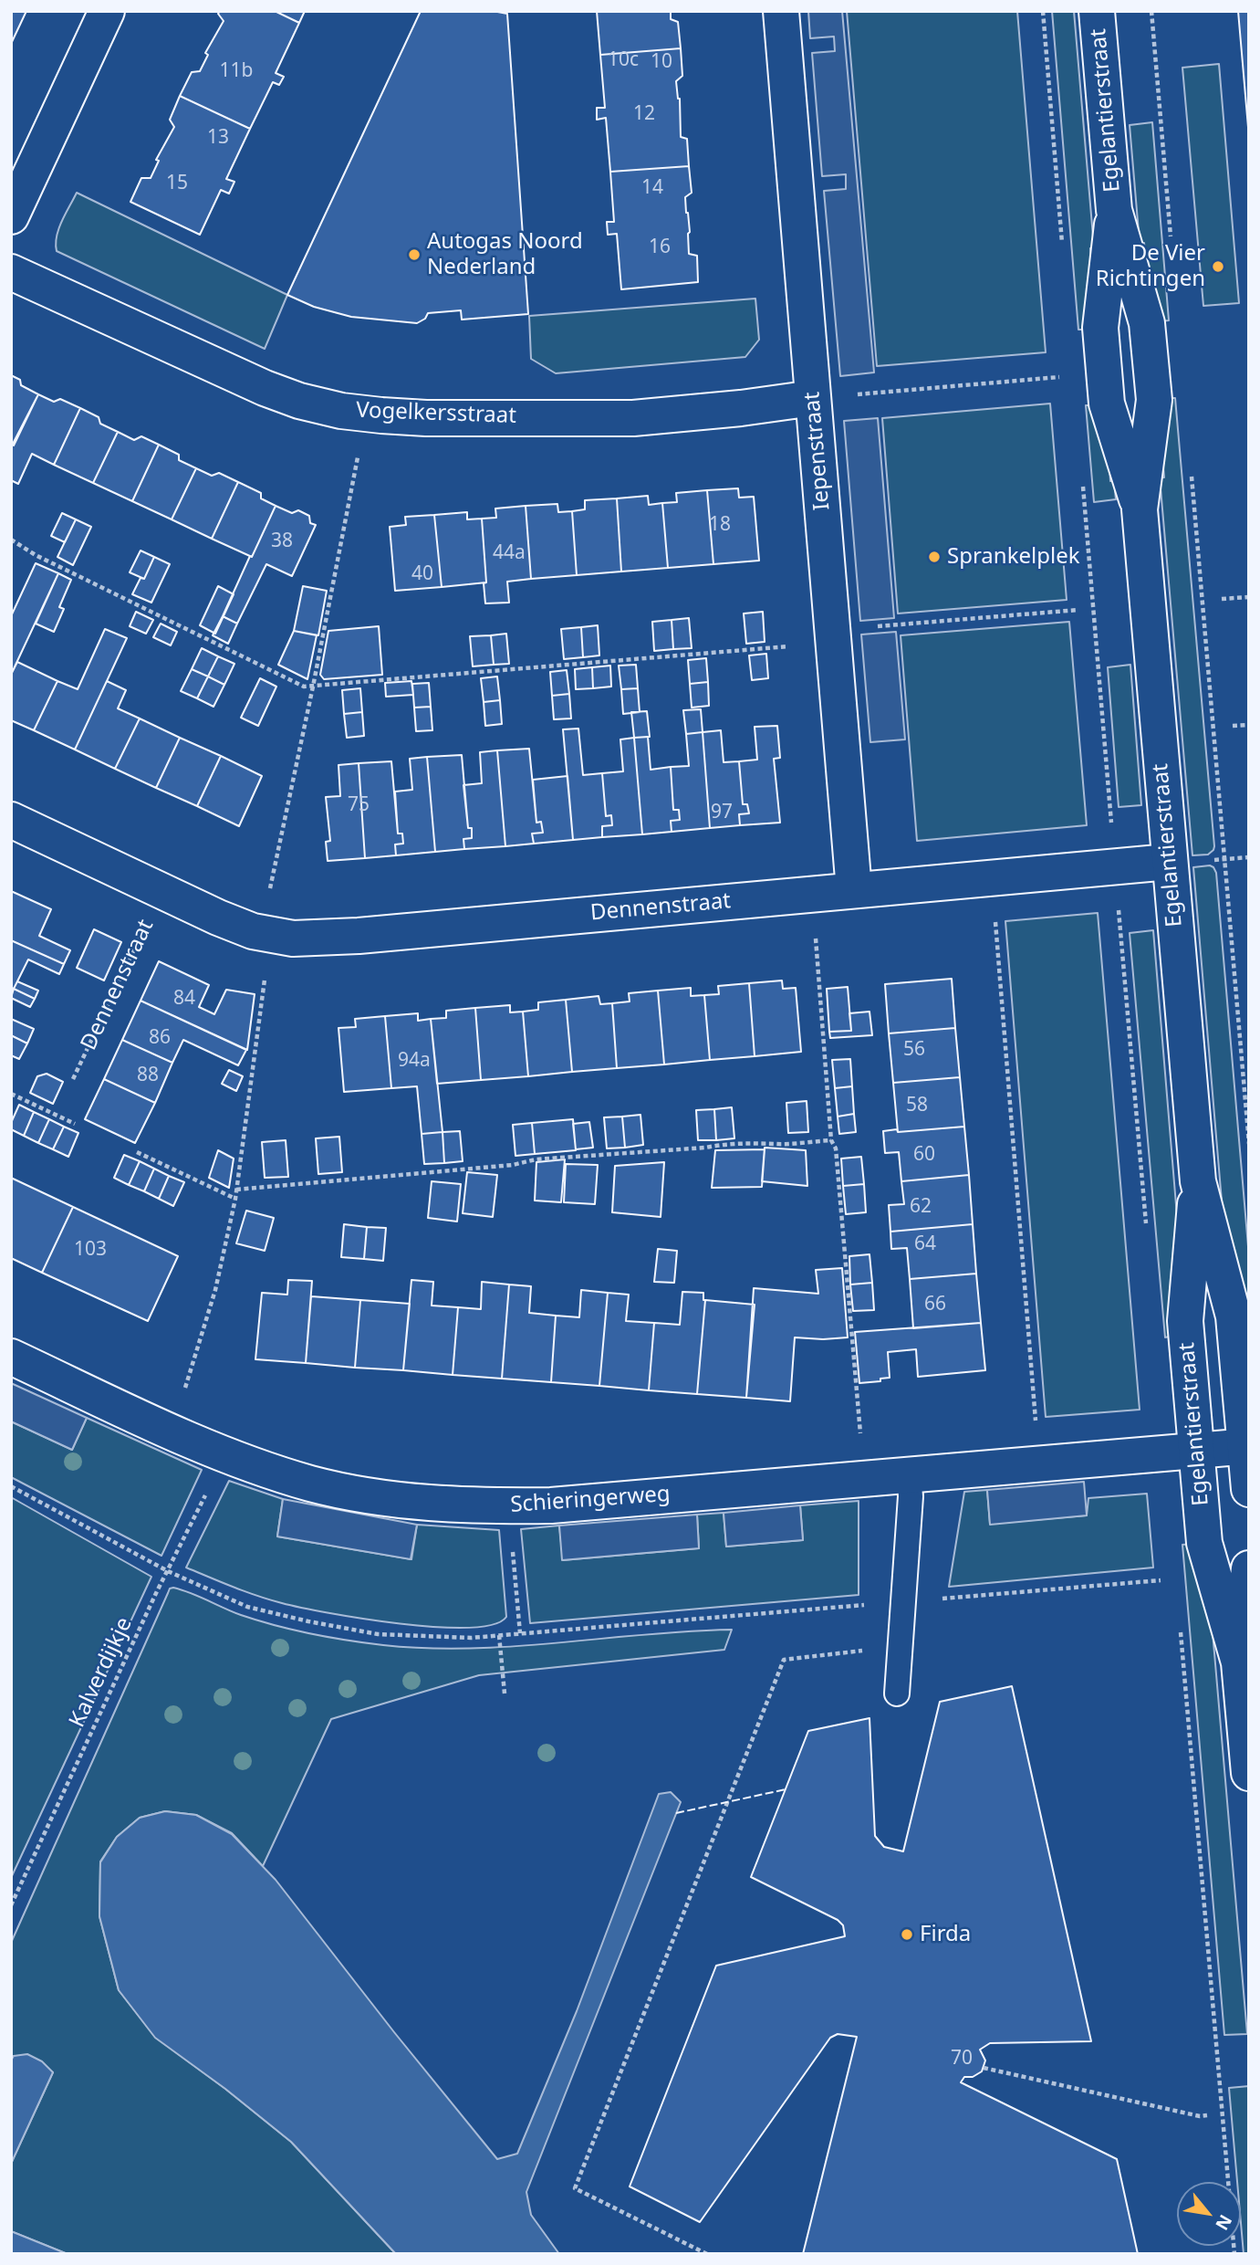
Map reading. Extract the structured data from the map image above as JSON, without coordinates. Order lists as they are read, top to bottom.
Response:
{
  "streets": {
    "street": [
      "Egelantierstraat",
      "Vogelkersstraat",
      "Iepenstraat",
      "Dennenstraat",
      "Schieringerweg"
    ],
    "path": ["Kalverdijkje"]
  },
  "crossings": [
    ["Egelantierstraat", "Dennenstraat"],
    ["Egelantierstraat", "Schieringerweg"],
    ["Vogelkersstraat", "Iepenstraat"],
    ["Iepenstraat", "Dennenstraat"],
    ["Schieringerweg", "Kalverdijkje"]
  ],
  "places": [
    "Autogas Noord Nederland",
    "De Vier Richtingen",
    "Sprankelplek",
    "Firda"
  ],
  "house_numbers": [
    "10c",
    "10",
    "11b",
    "12",
    "13",
    "15",
    "14",
    "16",
    "18",
    "38",
    "44a",
    "40",
    "75",
    "97",
    "84",
    "86",
    "56",
    "94a",
    "88",
    "58",
    "60",
    "62",
    "64",
    "103",
    "66",
    "70"
  ],
  "north": "bottom right"
}
